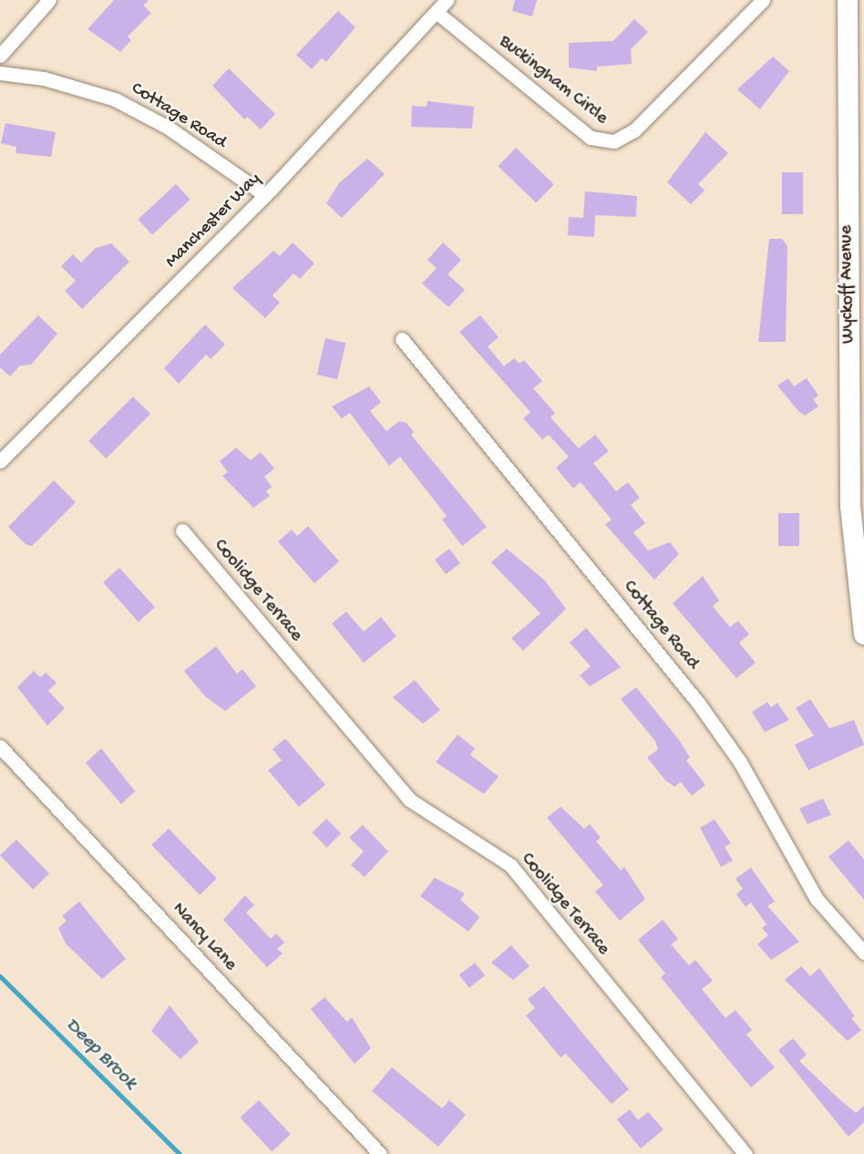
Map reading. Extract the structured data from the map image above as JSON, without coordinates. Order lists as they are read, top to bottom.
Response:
{
  "streets": {
    "main road": ["Wyckoff Avenue"],
    "street": [
      "Buckingham Circle",
      "Cottage Road",
      "Manchester Way",
      "Coolidge Terrace",
      "Nancy Lane"
    ]
  },
  "crossings": [
    ["Buckingham Circle", "Manchester Way"],
    ["Cottage Road", "Manchester Way"]
  ],
  "water": ["Deep Brook"]
}
